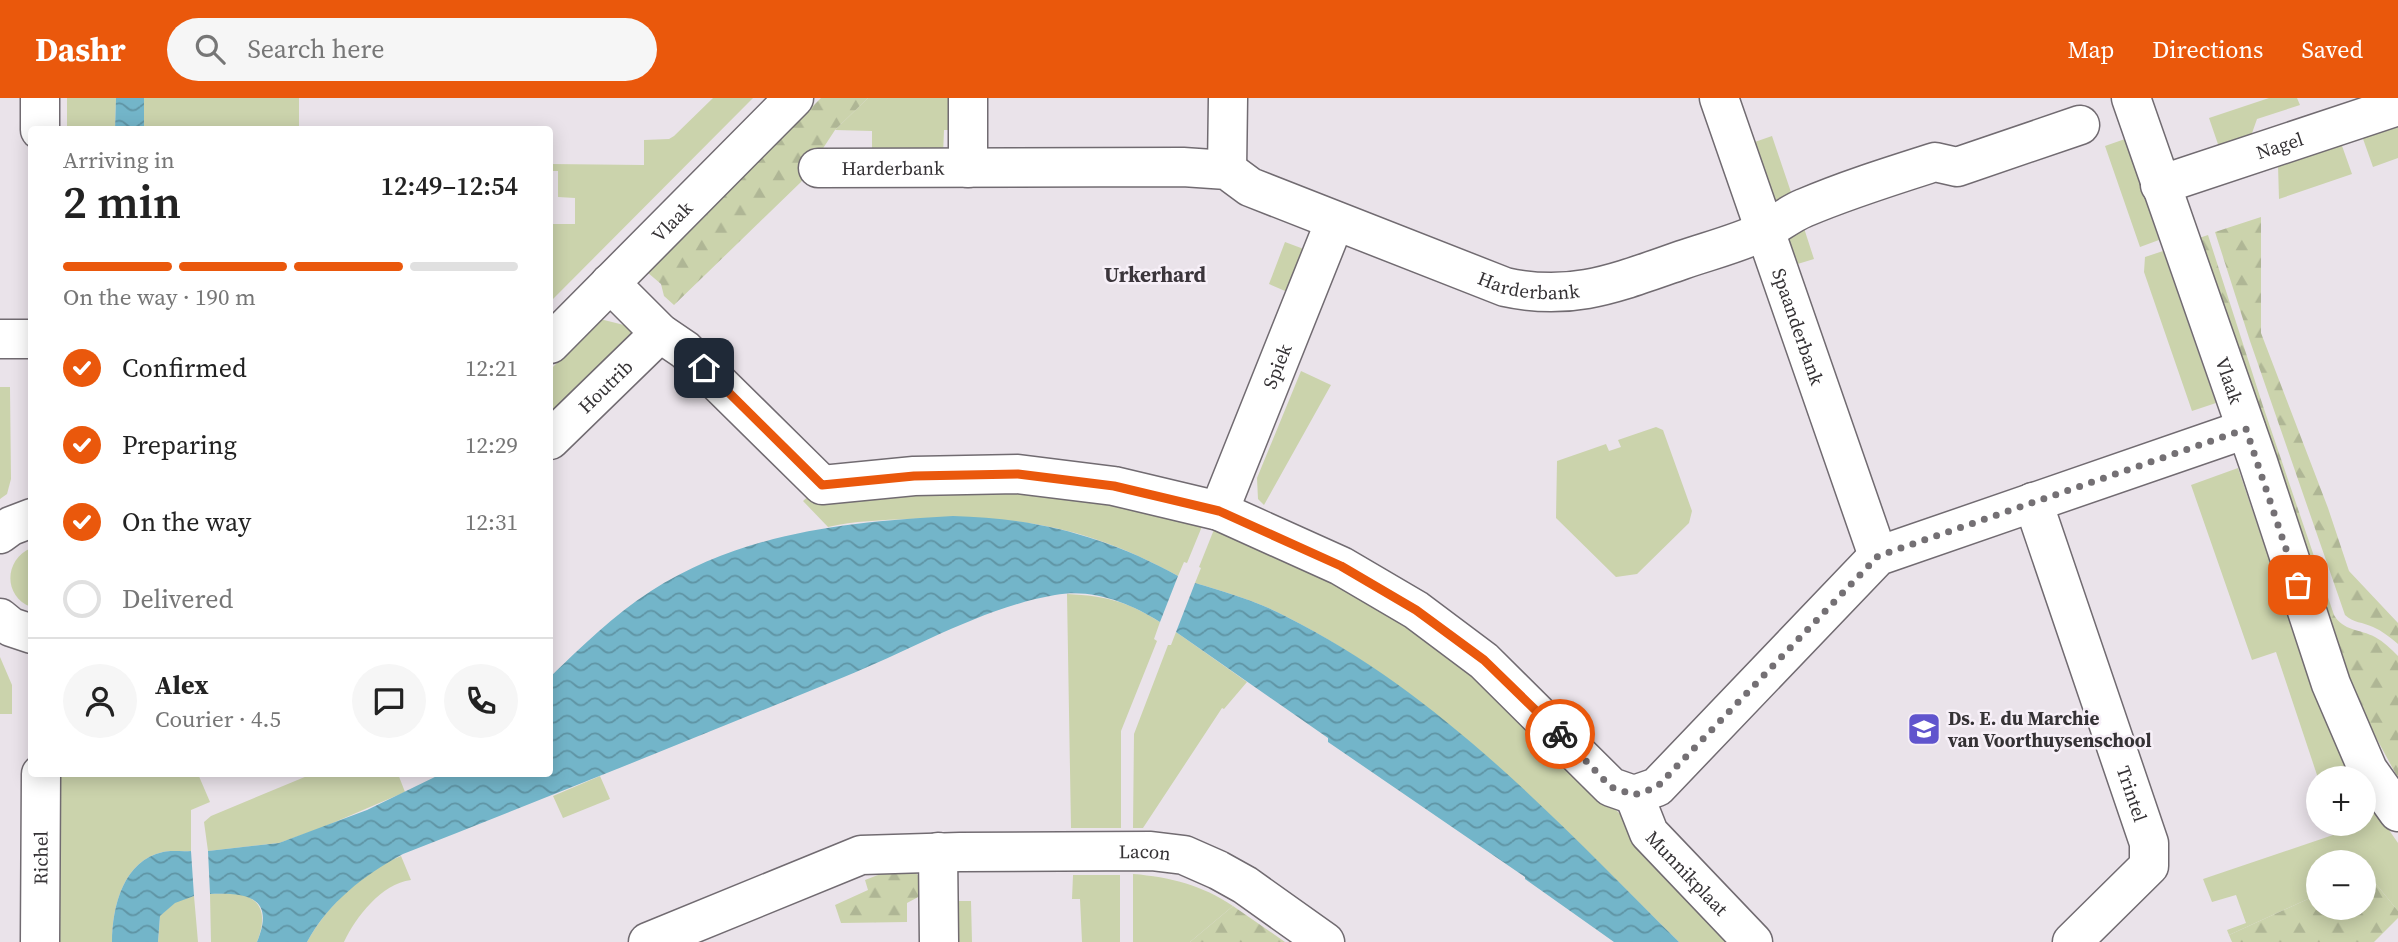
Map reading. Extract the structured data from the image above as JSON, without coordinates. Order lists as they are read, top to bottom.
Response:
{
  "streets": {
    "street": [
      "Nagel",
      "Harderbank",
      "Vlaak",
      "Spaanderbank",
      "Spiek",
      "Houtrib",
      "Trintel",
      "Lacon",
      "Richel",
      "Munnikplaat"
    ]
  },
  "crossings": [
    ["Nagel", "Vlaak"],
    ["Harderbank", "Spaanderbank"],
    ["Harderbank", "Spiek"]
  ],
  "districts": ["Urkerhard"],
  "places": {
    "school or university": ["Ds. E. du Marchie van Voorthuysenschool"]
  },
  "page": {
    "header": "Dashr",
    "search": "Search here",
    "nav": ["Map", "Directions", "Saved"],
    "heading": ["2 min", "Arriving in", "12:49–12:54"],
    "panel": ["Alex", "Courier · 4.5"],
    "bar": "On the way · 190 m",
    "list": [
      ["Confirmed", "12:21"],
      ["Preparing", "12:29"],
      ["On the way", "12:31"],
      "Delivered"
    ],
    "map_buttons": ["+", "−"]
  }
}
